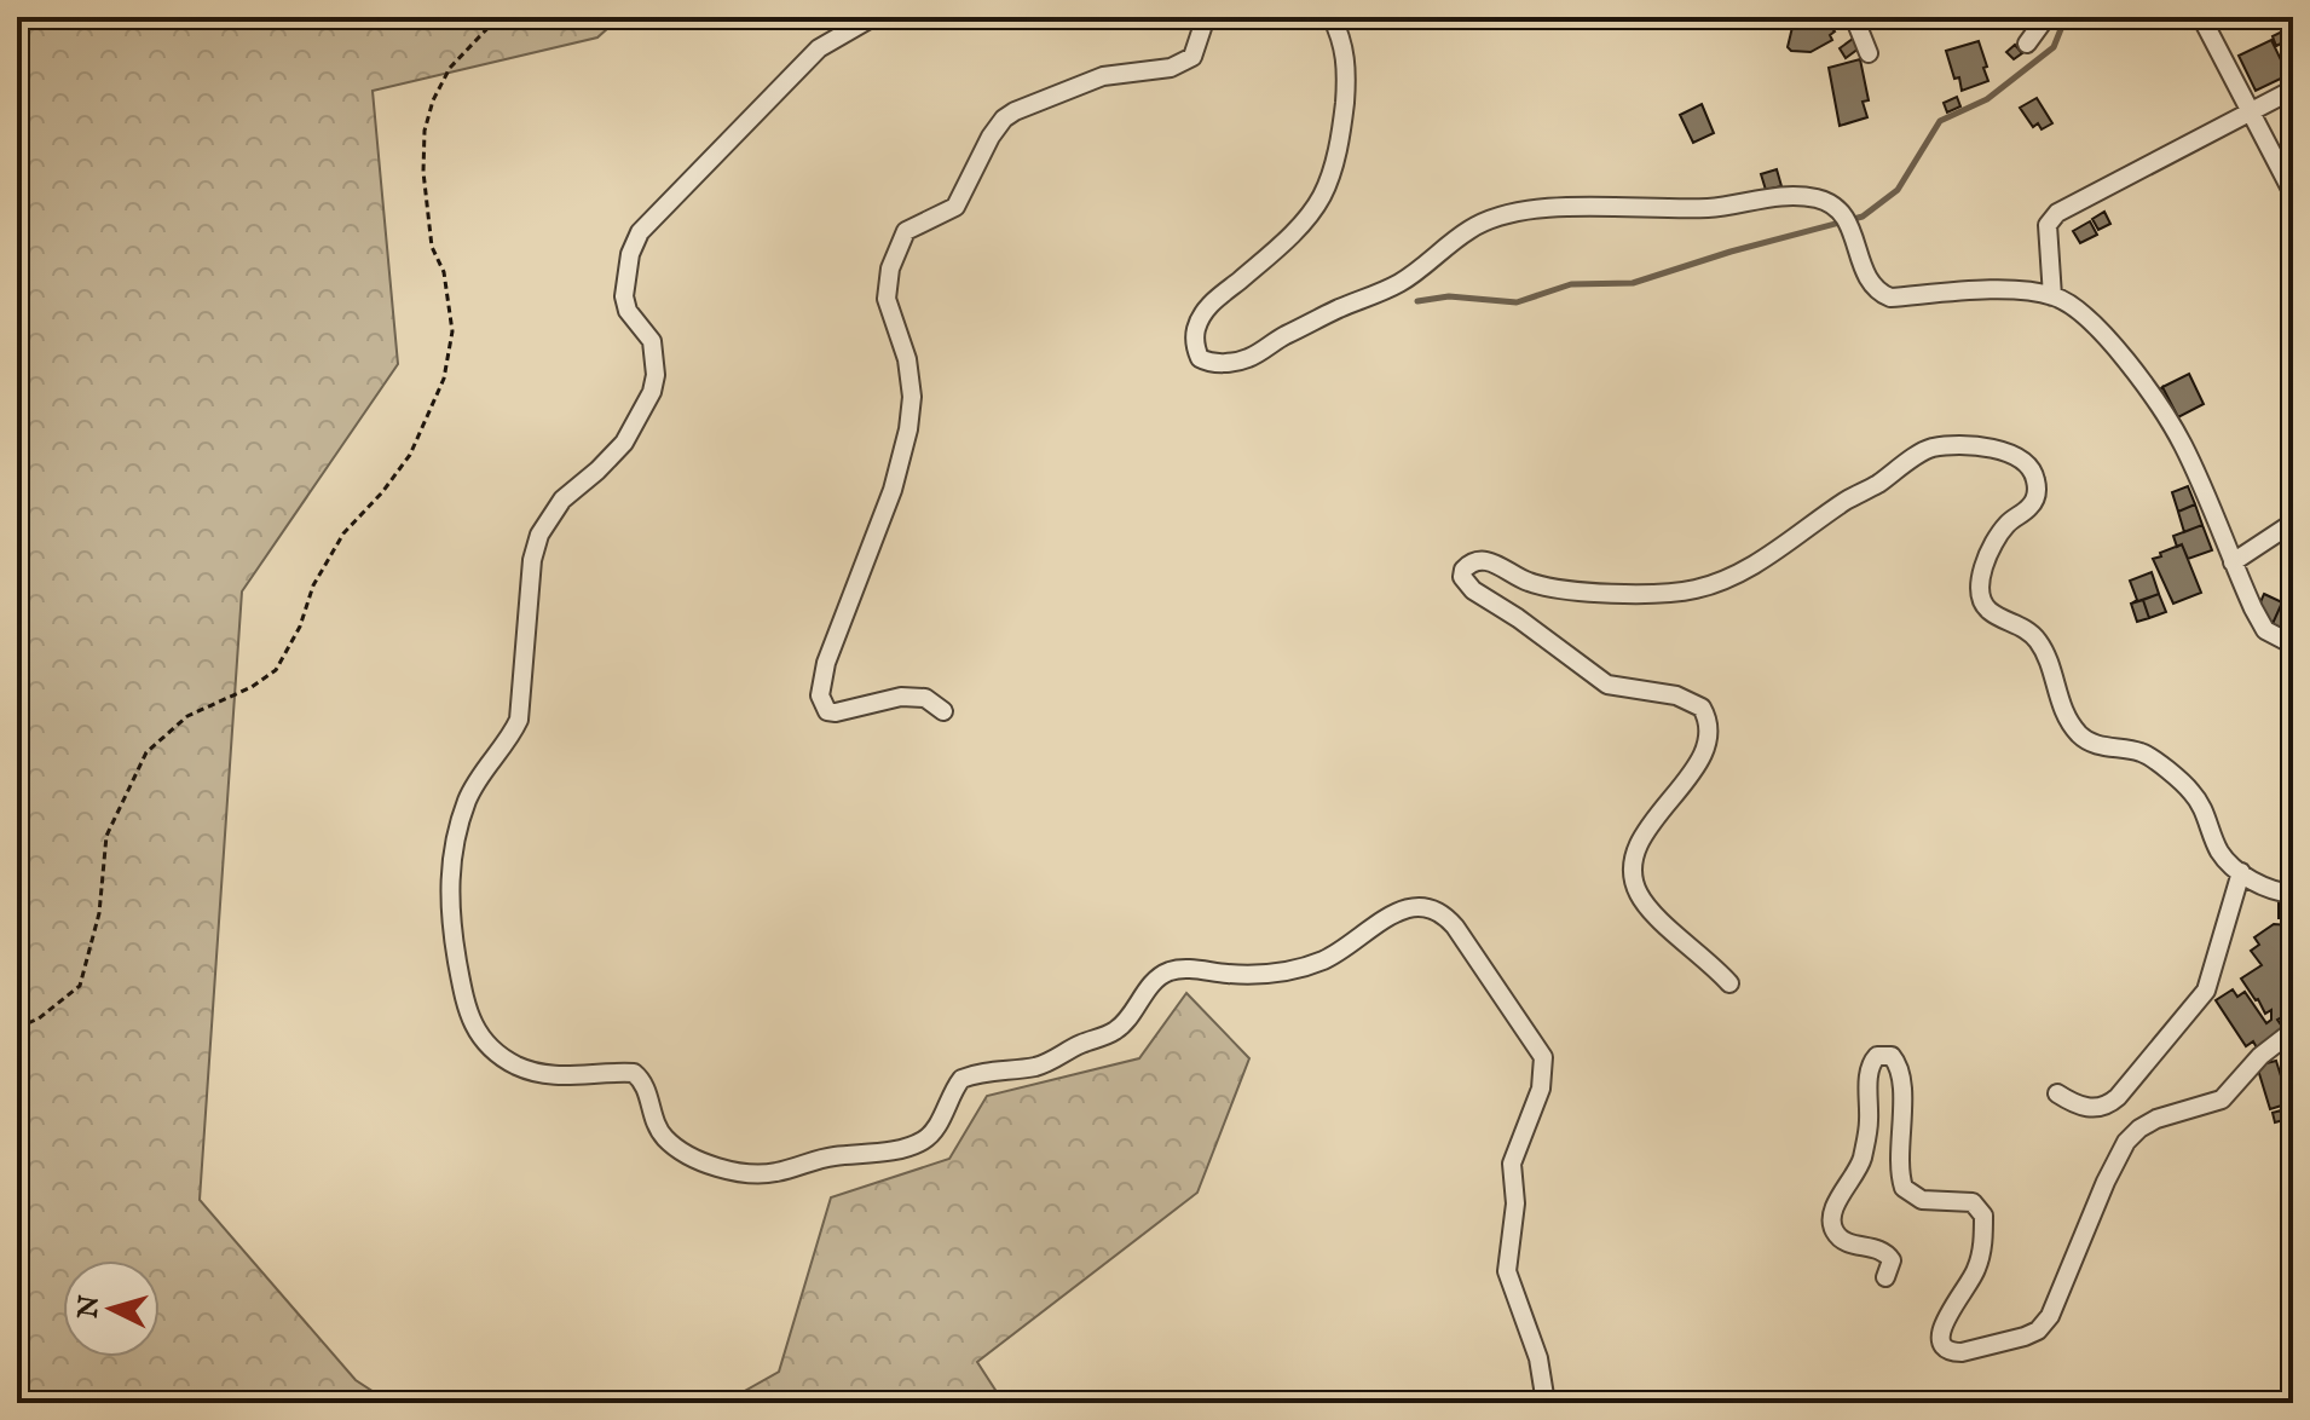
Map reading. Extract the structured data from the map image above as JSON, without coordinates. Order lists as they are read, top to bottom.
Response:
{
  "north": "left"
}
